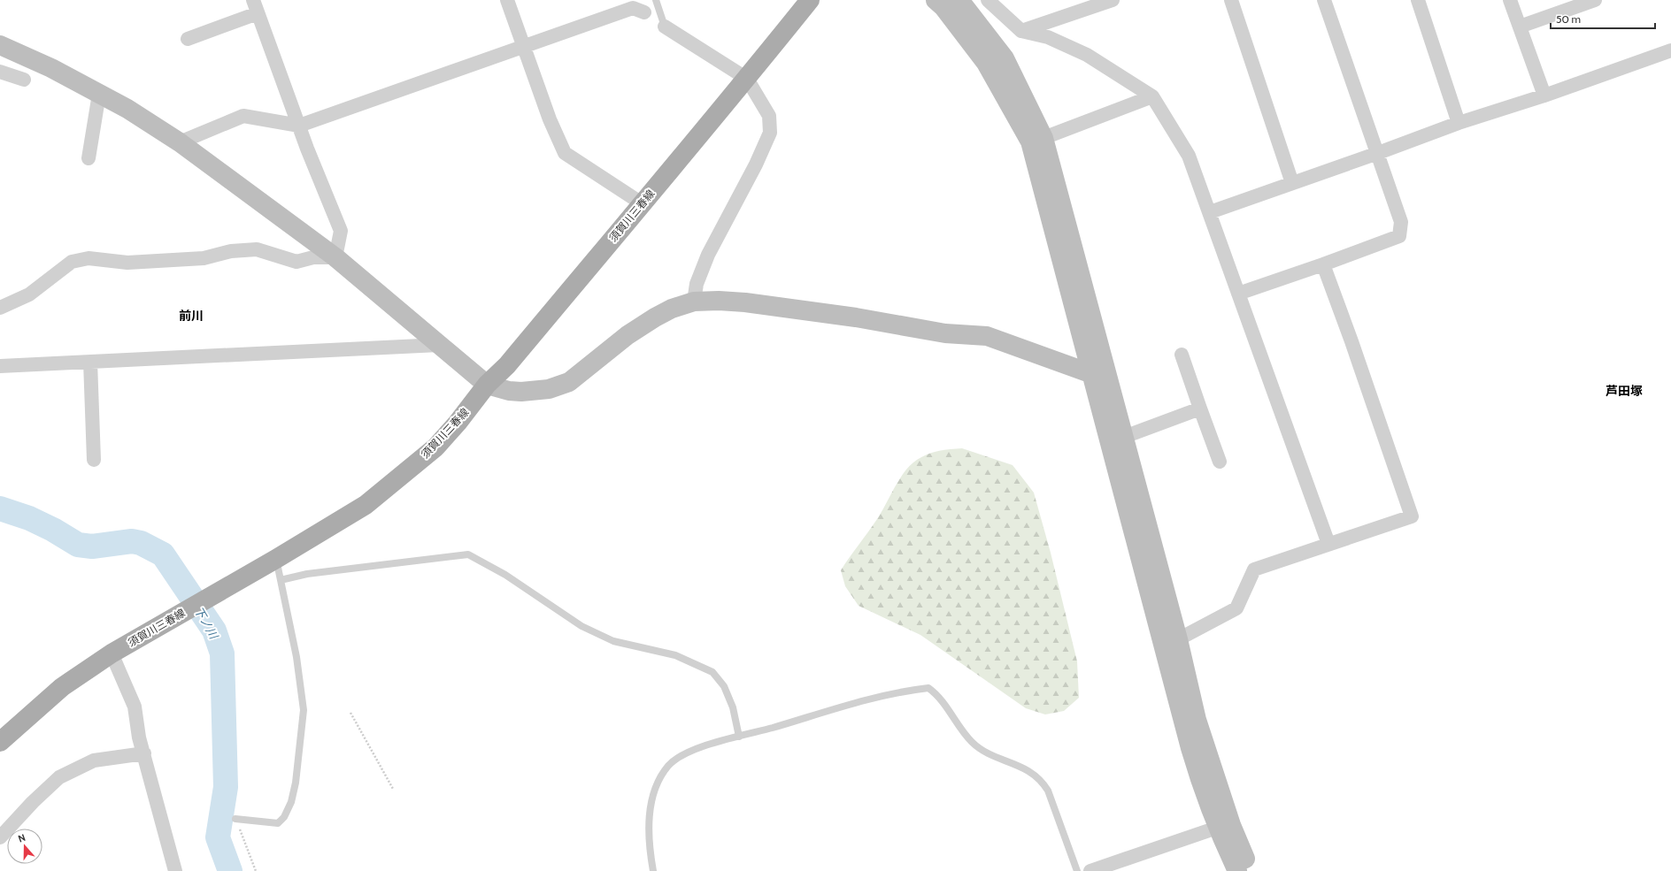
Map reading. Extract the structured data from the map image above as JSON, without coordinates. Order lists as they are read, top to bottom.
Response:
{
  "streets": {
    "main road": ["須賀川三春線"]
  },
  "districts": ["前川", "芦田塚"],
  "water": ["下ノ川"],
  "scale_bar": "50 m",
  "north": "top"
}
